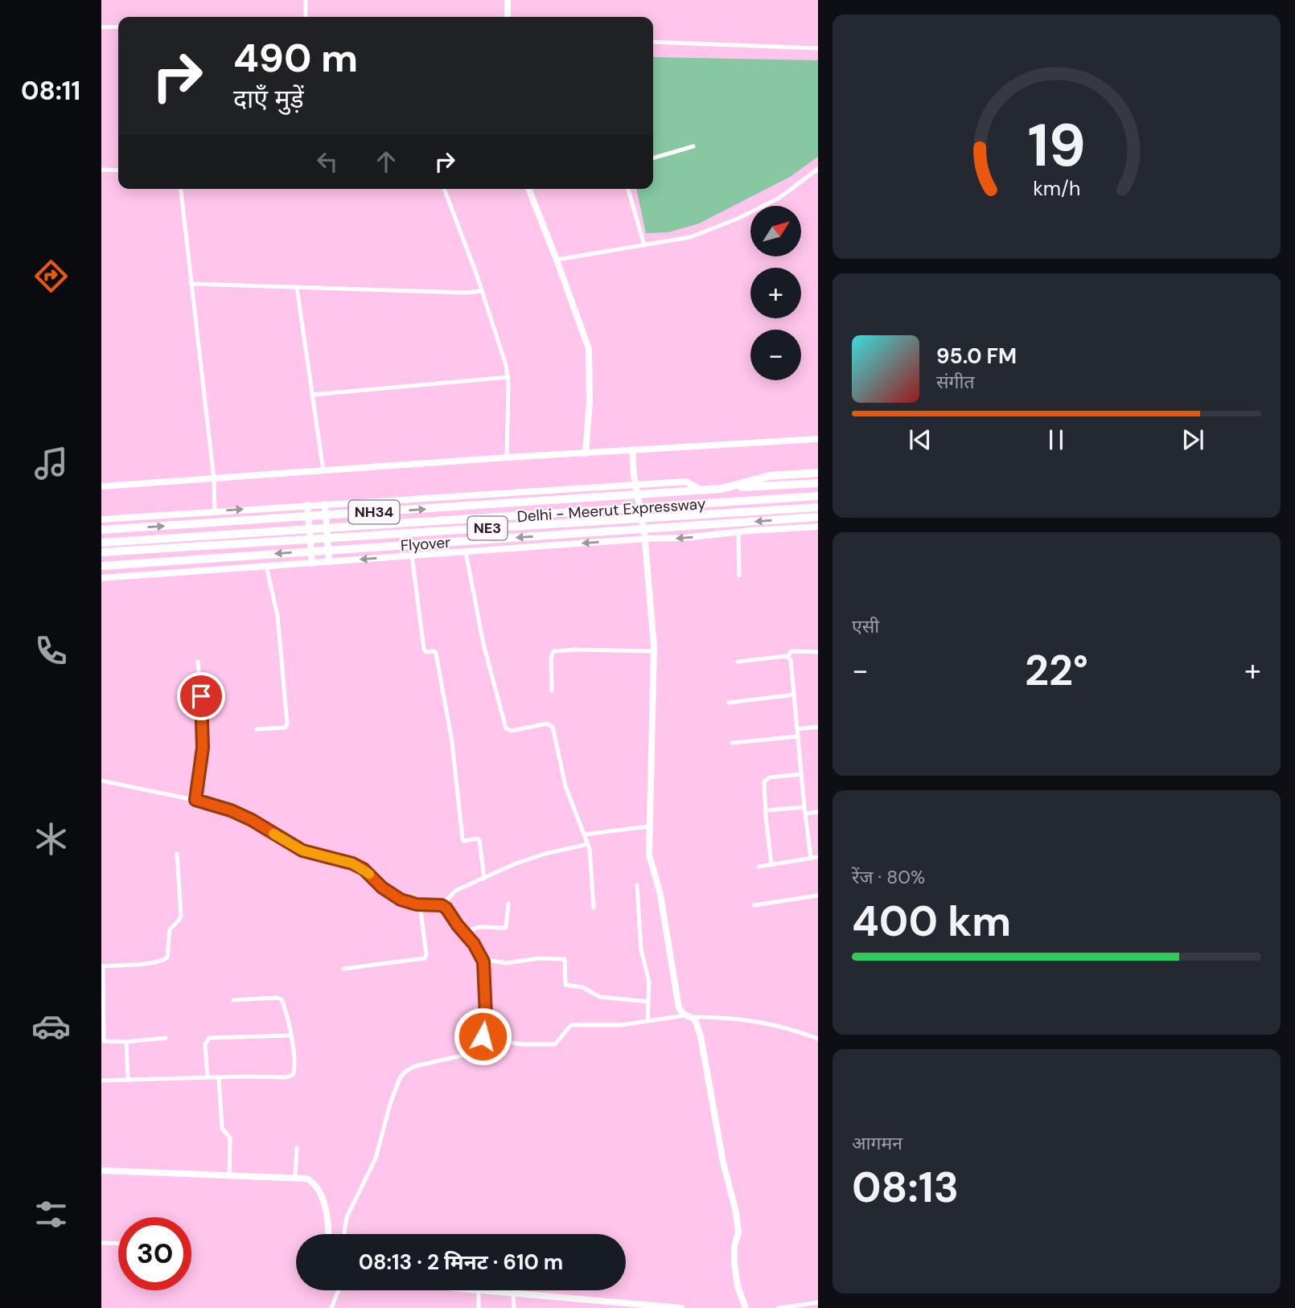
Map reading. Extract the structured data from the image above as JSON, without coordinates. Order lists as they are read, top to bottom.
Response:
{
  "streets": {
    "highway": [
      "Delhi - Meerut Expressway",
      "NH34",
      "NE3",
      "Flyover"
    ]
  },
  "north": "top right",
  "page": {
    "tabs": "08:11",
    "turn": ["490 m", "दाएँ मुड़ें"],
    "map_buttons": ["+", "−"],
    "song": ["95.0 FM", "संगीत"],
    "tile": [
      "एसी",
      ["रेंज · 80%", "400 km"],
      ["आगमन", "08:13"]
    ],
    "heat": ["−", "22°", "+"],
    "limit": "30",
    "trip": "08:13 · 2 मिनट · 610 m",
    "gauge": ["19", "km/h"]
  }
}
